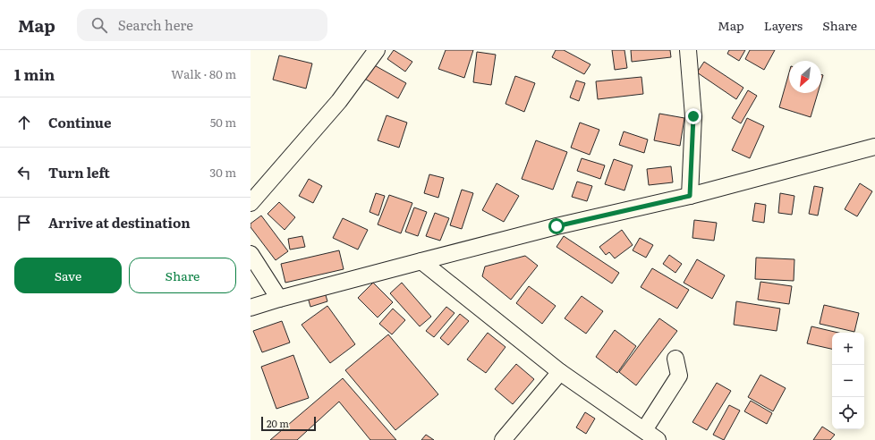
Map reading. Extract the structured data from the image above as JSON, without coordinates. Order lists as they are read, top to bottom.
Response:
{
  "scale_bar": "20 m",
  "north": "bottom left",
  "page": {
    "header": "Map",
    "search": "Search here",
    "nav": ["Map", "Layers", "Share"],
    "heading": ["1 min", "Walk · 80 m"],
    "list": [
      ["Continue", "50 m"],
      ["Turn left", "30 m"],
      "Arrive at destination"
    ],
    "buttons": ["Save", "Share"],
    "map_buttons": ["+", "−"],
    "scale": "20 m"
  }
}
